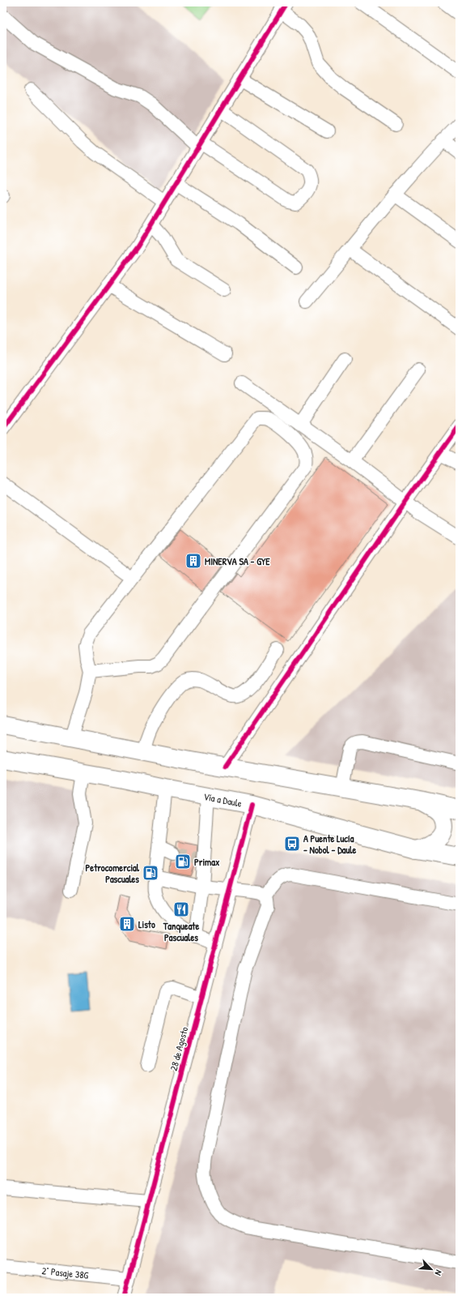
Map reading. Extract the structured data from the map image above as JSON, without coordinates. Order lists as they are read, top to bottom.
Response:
{
  "streets": {
    "highway": ["Vía a Daule"],
    "street": ["28 de Agosto", "2° Pasaje 38G"]
  },
  "crossings": [
    ["Vía a Daule", "28 de Agosto"],
    ["28 de Agosto", "2° Pasaje 38G"]
  ],
  "places": {
    "building": ["MINERVA SA - GYE", "Listo"],
    "bus stop": ["A Puente Lucía - Nobol - Daule"],
    "fuel station": ["Primax", "Petrocomercial Pascuales"],
    "restaurant": ["Tanqueate Pascuales"]
  },
  "north": "bottom right"
}
